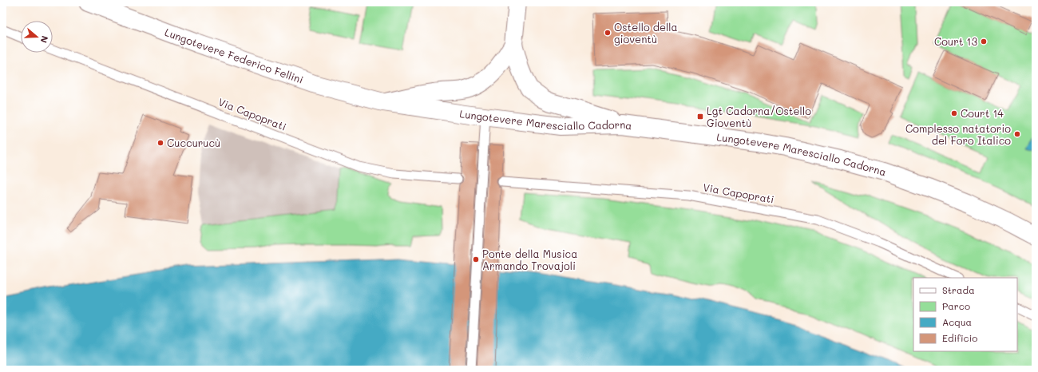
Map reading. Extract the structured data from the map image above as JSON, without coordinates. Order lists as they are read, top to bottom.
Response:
{
  "streets": {
    "main road": ["Lungotevere Federico Fellini", "Lungotevere Maresciallo Cadorna"],
    "lane": ["Via Capoprati"]
  },
  "crossings": [
    ["Lungotevere Federico Fellini", "Lungotevere Maresciallo Cadorna"]
  ],
  "places": {
    "other": [
      "Ostello della gioventù",
      "Court 13",
      "Court 14",
      "Complesso natatorio del Foro Italico",
      "Cuccurucù",
      "Ponte della Musica Armando Trovajoli"
    ],
    "transit": ["Lgt Cadorna/Ostello Gioventù"]
  },
  "legend": [
    "Strada",
    "Parco",
    "Acqua",
    "Edificio"
  ],
  "north": "right"
}
